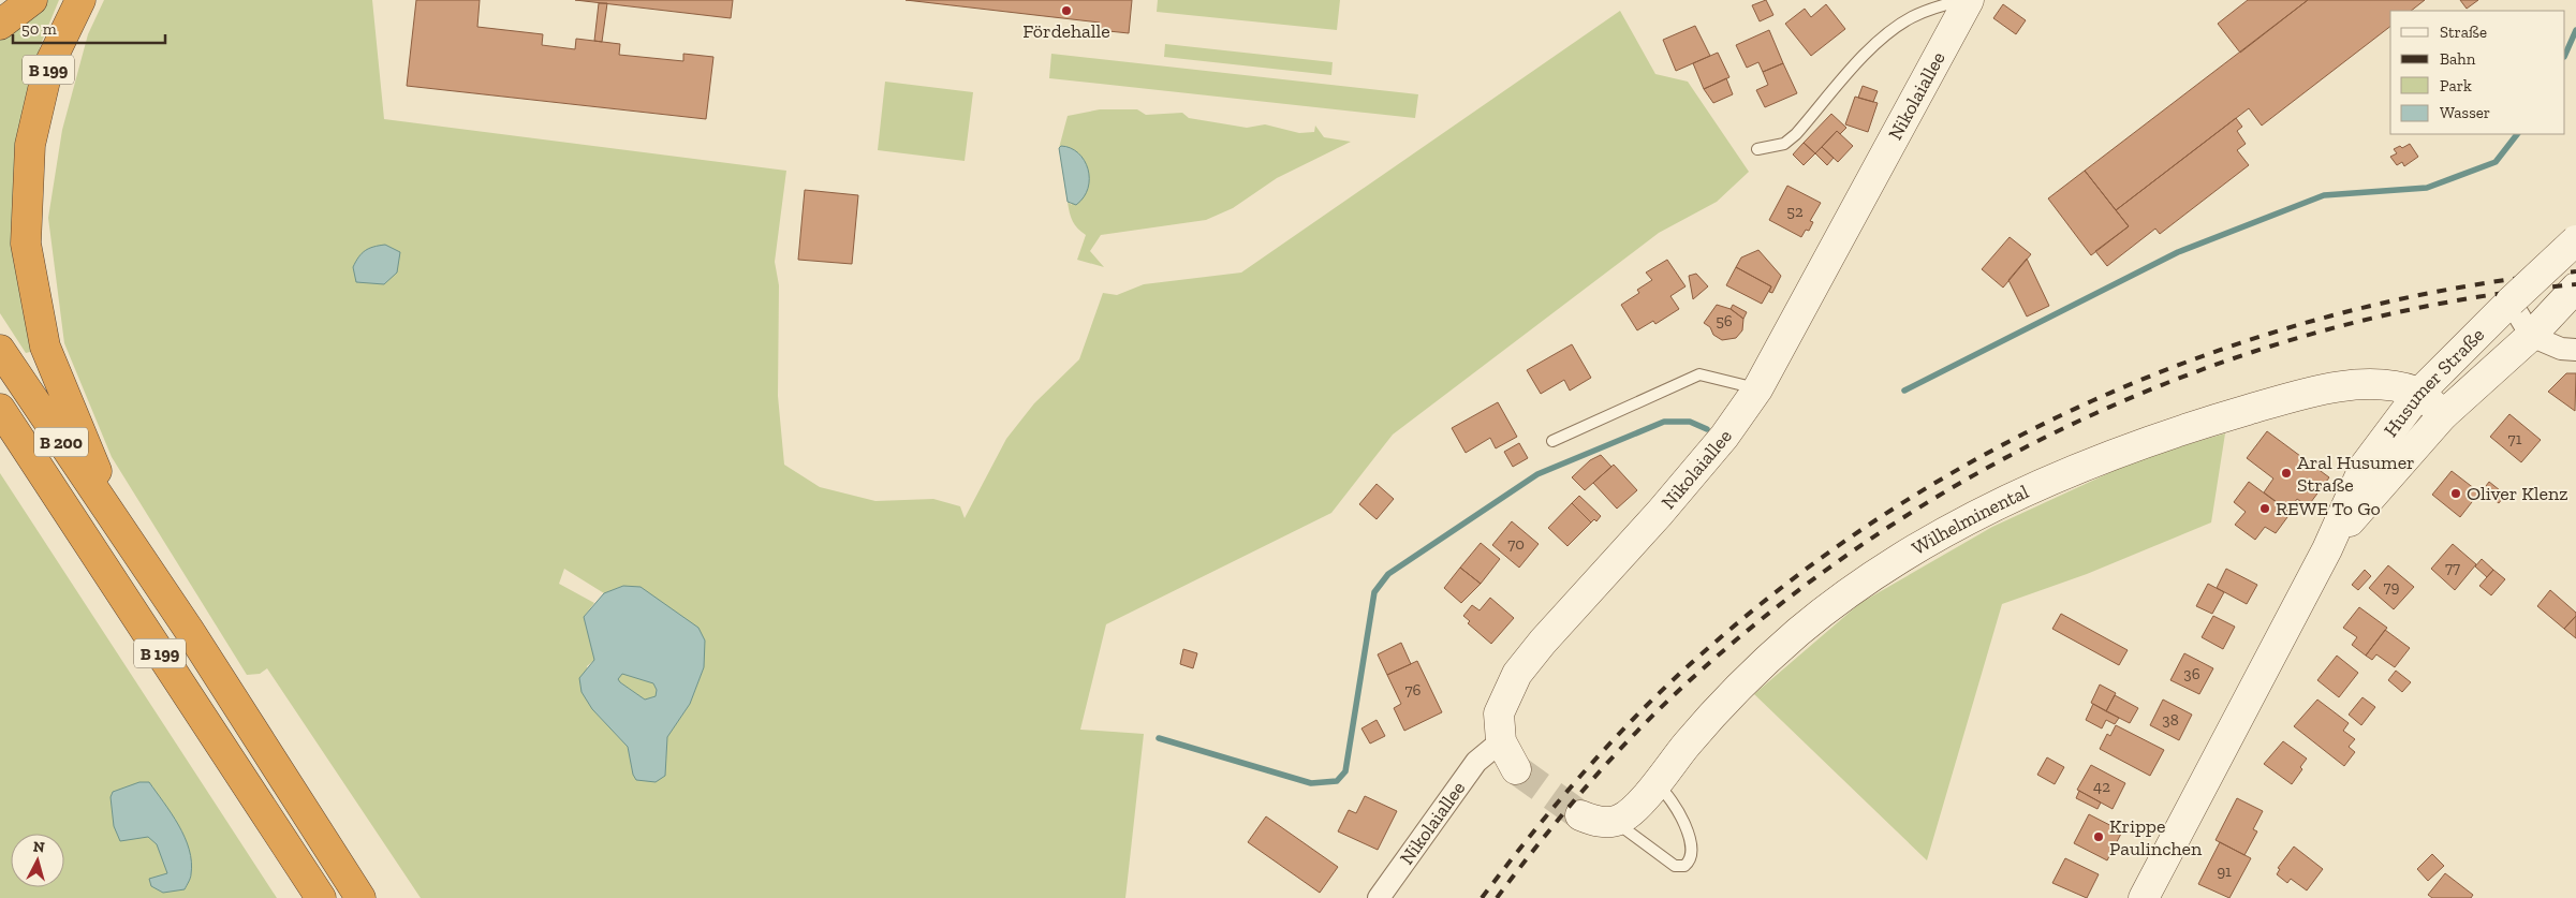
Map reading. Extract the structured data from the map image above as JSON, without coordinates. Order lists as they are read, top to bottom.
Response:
{
  "streets": {
    "highway": ["B 199", "B 200"],
    "street": ["Nikolaiallee", "Husumer Straße", "Wilhelminental"]
  },
  "crossings": [
    ["B 199", "B 200"],
    ["Husumer Straße", "Wilhelminental"]
  ],
  "places": [
    "Fördehalle",
    "Aral Husumer Straße",
    "Oliver Klenz",
    "REWE To Go",
    "Krippe Paulinchen"
  ],
  "house_numbers": [
    "52",
    "56",
    "71",
    "70",
    "77",
    "79",
    "36",
    "76",
    "38",
    "42",
    "91"
  ],
  "legend": [
    "Straße",
    "Bahn",
    "Park",
    "Wasser"
  ],
  "scale_bar": "50 m",
  "north": "top"
}
